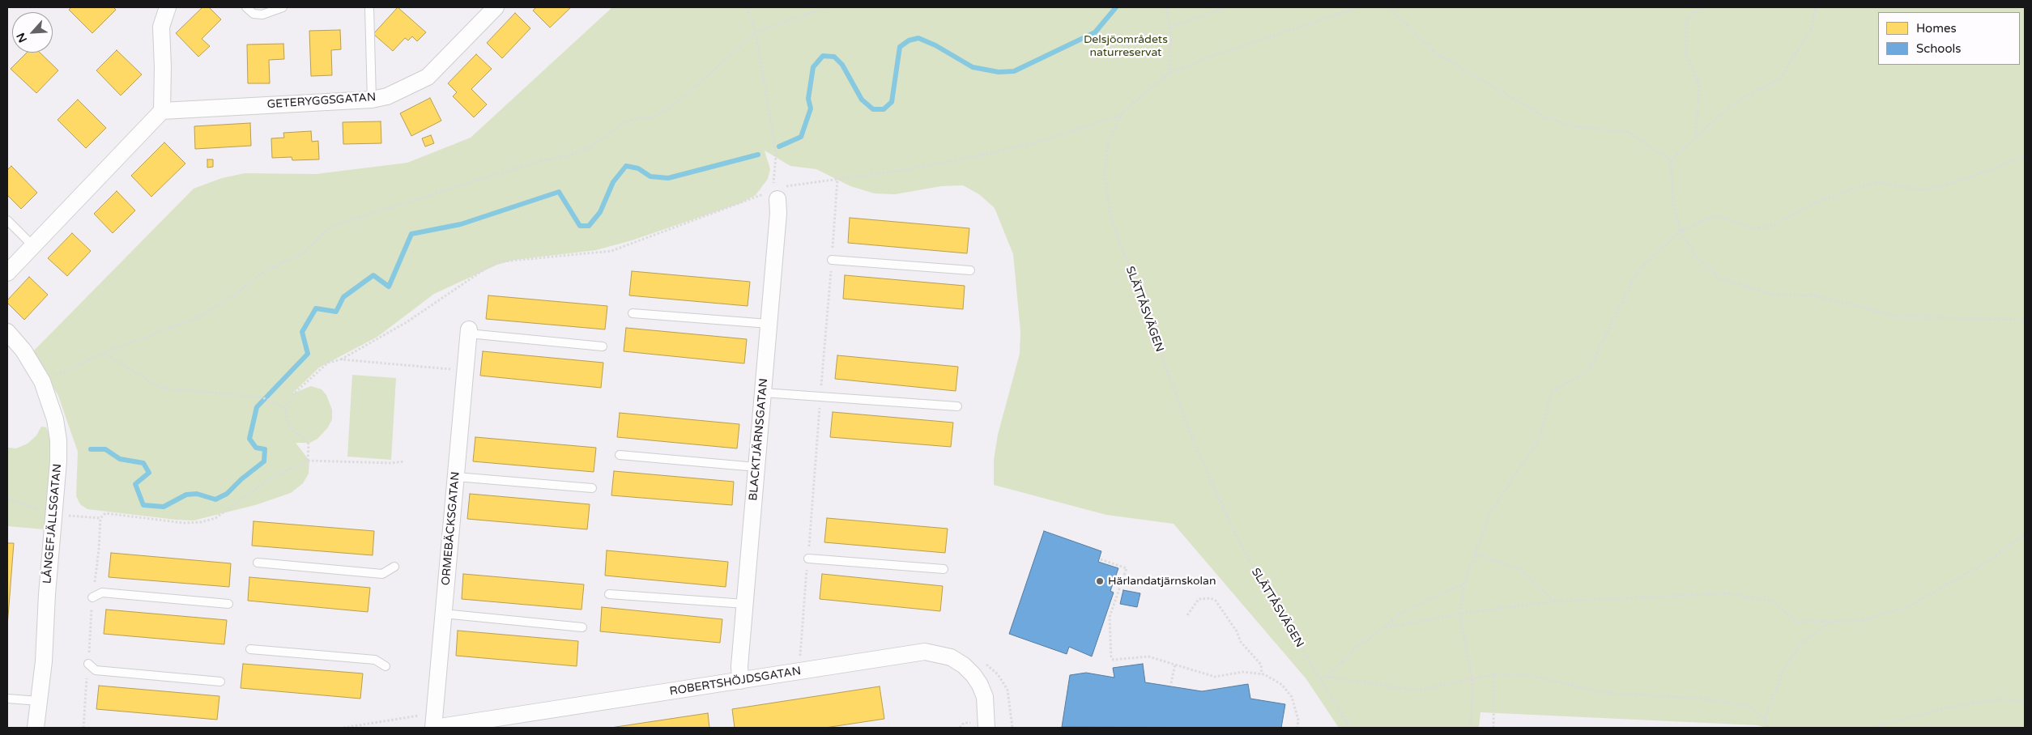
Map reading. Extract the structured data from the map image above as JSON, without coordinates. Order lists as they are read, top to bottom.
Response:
{
  "streets": {
    "street": [
      "GETERYGGSGATAN",
      "BLACKTJÄRNSGATAN",
      "LÅNGEFJÄLLSGATAN",
      "ORMEBÄCKSGATAN",
      "ROBERTSHÖJDSGATAN"
    ],
    "path": ["SLÄTTÅSVÄGEN"]
  },
  "crossings": [
    ["BLACKTJÄRNSGATAN", "ROBERTSHÖJDSGATAN"],
    ["ORMEBÄCKSGATAN", "ROBERTSHÖJDSGATAN"]
  ],
  "parks": ["Delsjöområdets naturreservat"],
  "places": ["Härlandatjärnskolan"],
  "legend": ["Homes", "Schools"],
  "north": "bottom left"
}
